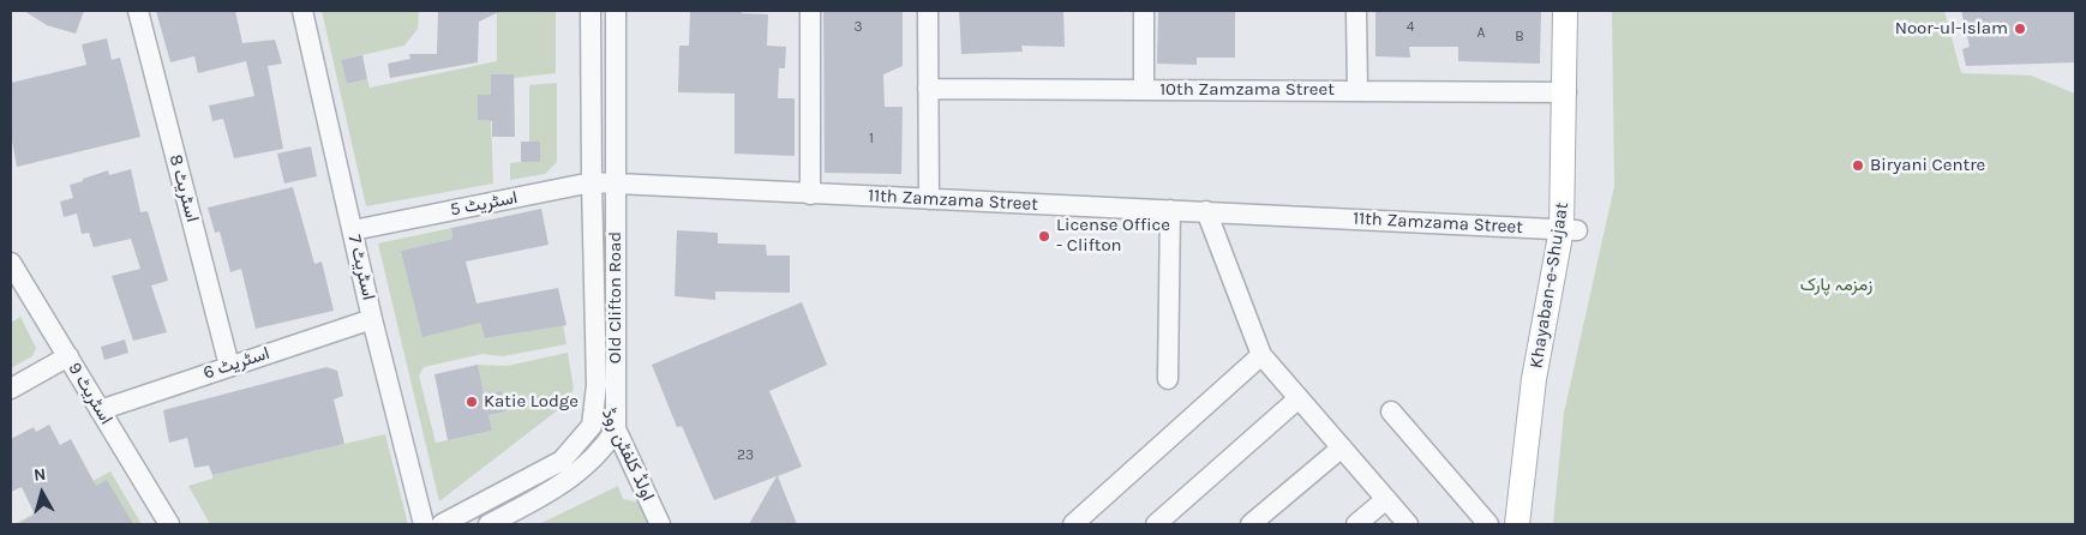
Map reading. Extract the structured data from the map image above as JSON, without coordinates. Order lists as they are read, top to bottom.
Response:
{
  "streets": {
    "main road": ["Khayaban-e-Shujaat"],
    "street": [
      "10th Zamzama Street",
      "اسٹریٹ 8",
      "11th Zamzama Street",
      "اسٹریٹ 5",
      "اسٹریٹ 7",
      "Old Clifton Road",
      "اسٹریٹ 6",
      "اسٹریٹ 9",
      "اولڈ کلفٹن روڈ"
    ]
  },
  "crossings": [
    ["10th Zamzama Street", "Khayaban-e-Shujaat"],
    ["اسٹریٹ 8", "اسٹریٹ 6"],
    ["11th Zamzama Street", "اسٹریٹ 5"],
    ["11th Zamzama Street", "Khayaban-e-Shujaat"],
    ["11th Zamzama Street", "Old Clifton Road"],
    ["اسٹریٹ 5", "اسٹریٹ 7"],
    ["اسٹریٹ 5", "Old Clifton Road"],
    ["اسٹریٹ 7", "اسٹریٹ 6"],
    ["Old Clifton Road", "اولڈ کلفٹن روڈ"],
    ["اسٹریٹ 6", "اسٹریٹ 9"]
  ],
  "parks": ["زمزمہ پارک"],
  "places": [
    "Noor-ul-Islam",
    "Biryani Centre",
    "License Office - Clifton",
    "Katie Lodge"
  ],
  "house_numbers": [
    "3",
    "4",
    "A",
    "B",
    "1",
    "23"
  ],
  "north": "top"
}
